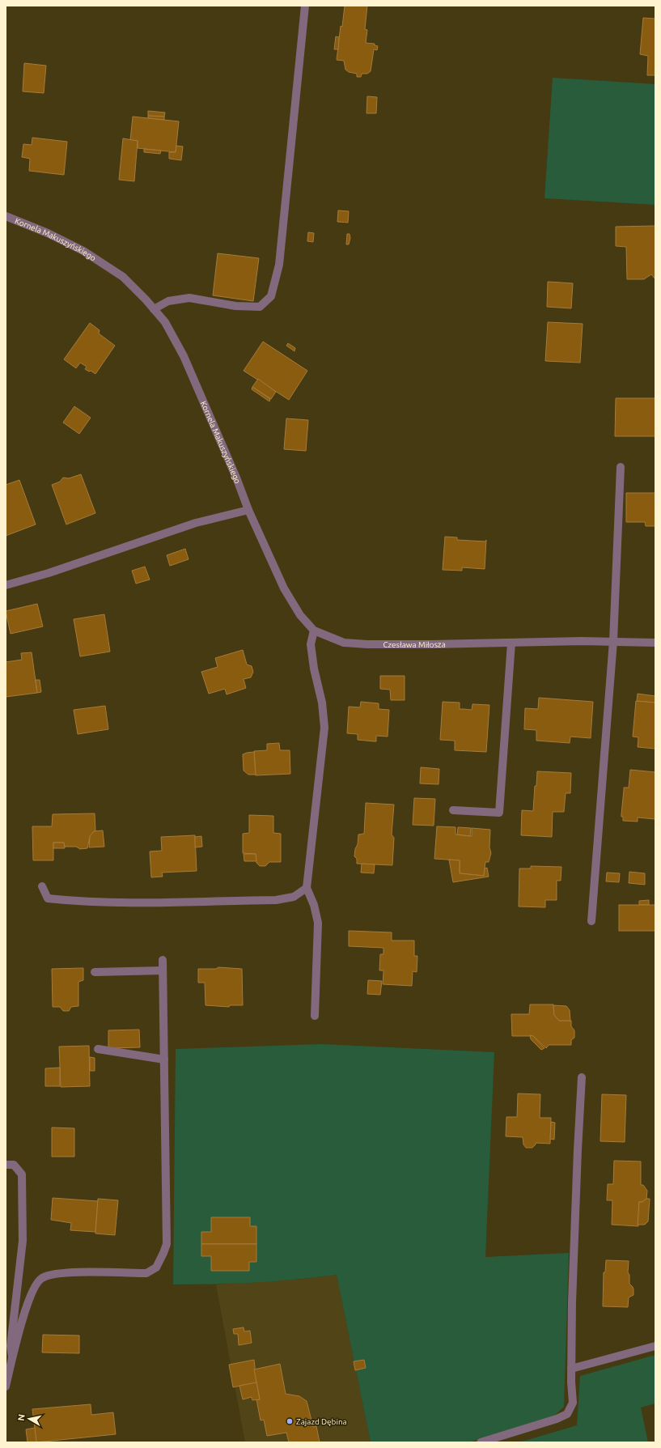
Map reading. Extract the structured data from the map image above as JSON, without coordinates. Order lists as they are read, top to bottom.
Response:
{
  "streets": {
    "street": ["Kornela Makuszyńskiego", "Czesława Miłosza"]
  },
  "crossings": [
    ["Kornela Makuszyńskiego", "Czesława Miłosza"]
  ],
  "places": ["Zajazd Dębina"],
  "north": "left"
}
